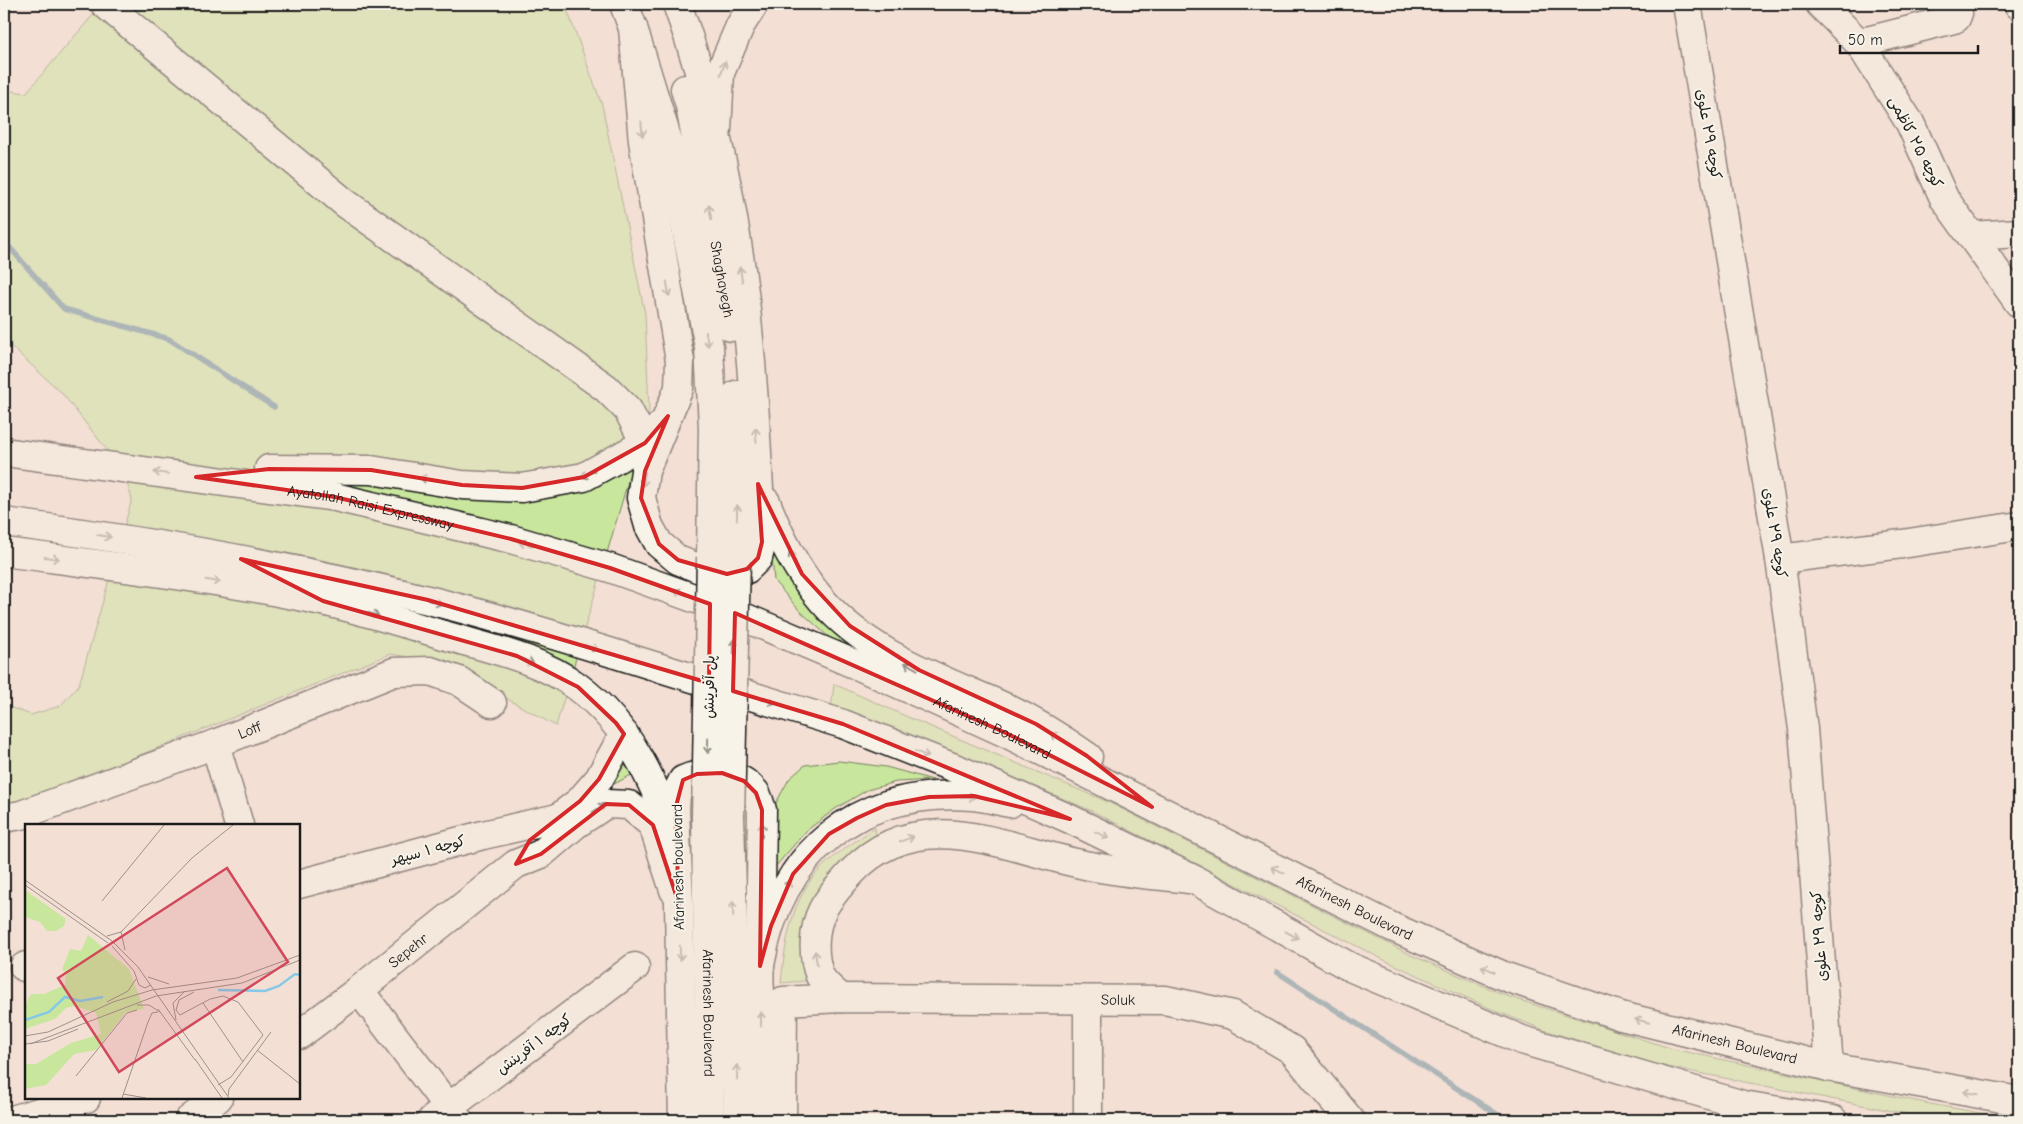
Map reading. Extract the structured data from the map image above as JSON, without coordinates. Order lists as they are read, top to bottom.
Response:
{
  "streets": {
    "main road": [
      "کوچه ۲۹ علوی",
      "کوچه ۲۵ کاظمی",
      "Shaghayegh",
      "Ayatollah Raisi Expressway",
      "پل آفرینش",
      "Afarinesh Boulevard",
      "Lotf",
      "کوچه ۱ سپهر",
      "Afarinesh boulevard",
      "Sepehr",
      "Soluk",
      "کوچه ۱ آفرینش"
    ]
  },
  "crossings": [
    ["کوچه ۲۹ علوی", "Afarinesh Boulevard"],
    ["Shaghayegh", "پل آفرینش"],
    ["Ayatollah Raisi Expressway", "Afarinesh Boulevard"],
    ["پل آفرینش", "Afarinesh Boulevard"],
    ["کوچه ۱ سپهر", "Sepehr"],
    ["Afarinesh boulevard", "Sepehr"]
  ],
  "scale_bar": "50 m"
}
